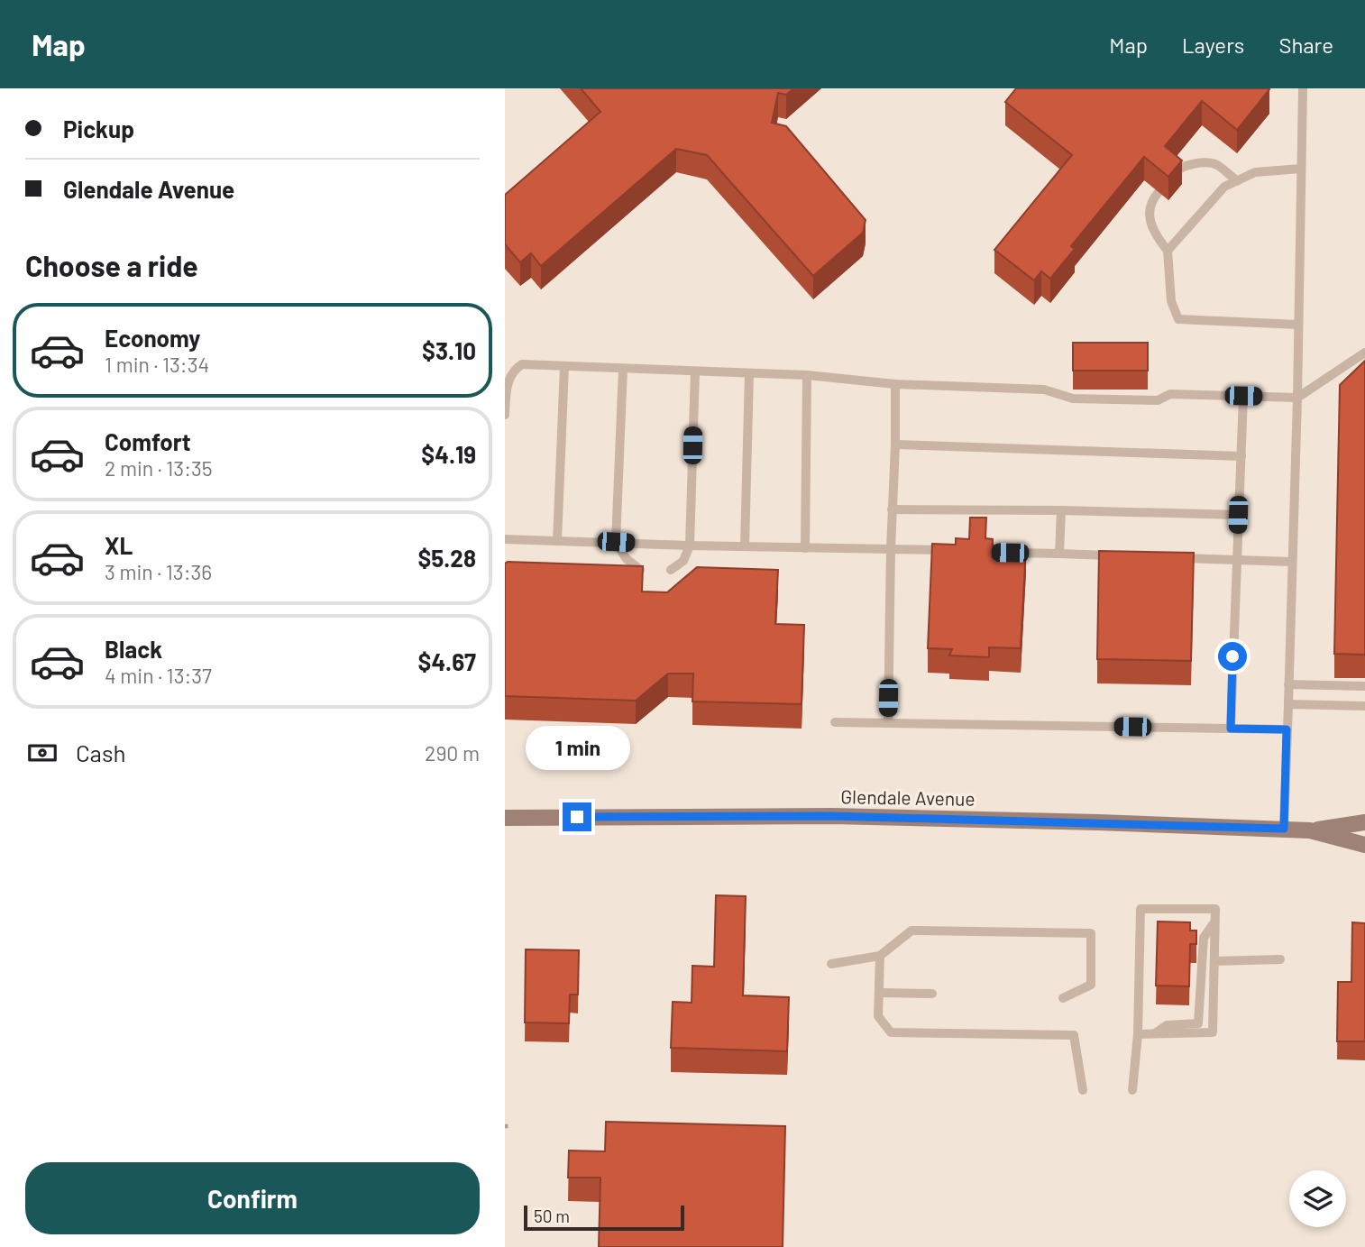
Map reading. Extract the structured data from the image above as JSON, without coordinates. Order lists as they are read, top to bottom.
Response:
{
  "streets": {
    "main road": ["Glendale Avenue"]
  },
  "scale_bar": "50 m",
  "page": {
    "header": "Map",
    "nav": ["Map", "Layers", "Share"],
    "banner": ["Pickup", "Glendale Avenue"],
    "heading": "Choose a ride",
    "list": [
      {
        "name": "Economy",
        "note": "1 min · 13:34",
        "value": "$3.10"
      },
      {
        "name": "Comfort",
        "note": "2 min · 13:35",
        "value": "$4.19"
      },
      {
        "name": "XL",
        "note": "3 min · 13:36",
        "value": "$5.28"
      },
      {
        "name": "Black",
        "note": "4 min · 13:37",
        "value": "$4.67"
      }
    ],
    "pay": ["Cash", "290 m"],
    "bubble": "1 min",
    "buttons": "Confirm",
    "scale": "50 m"
  }
}
